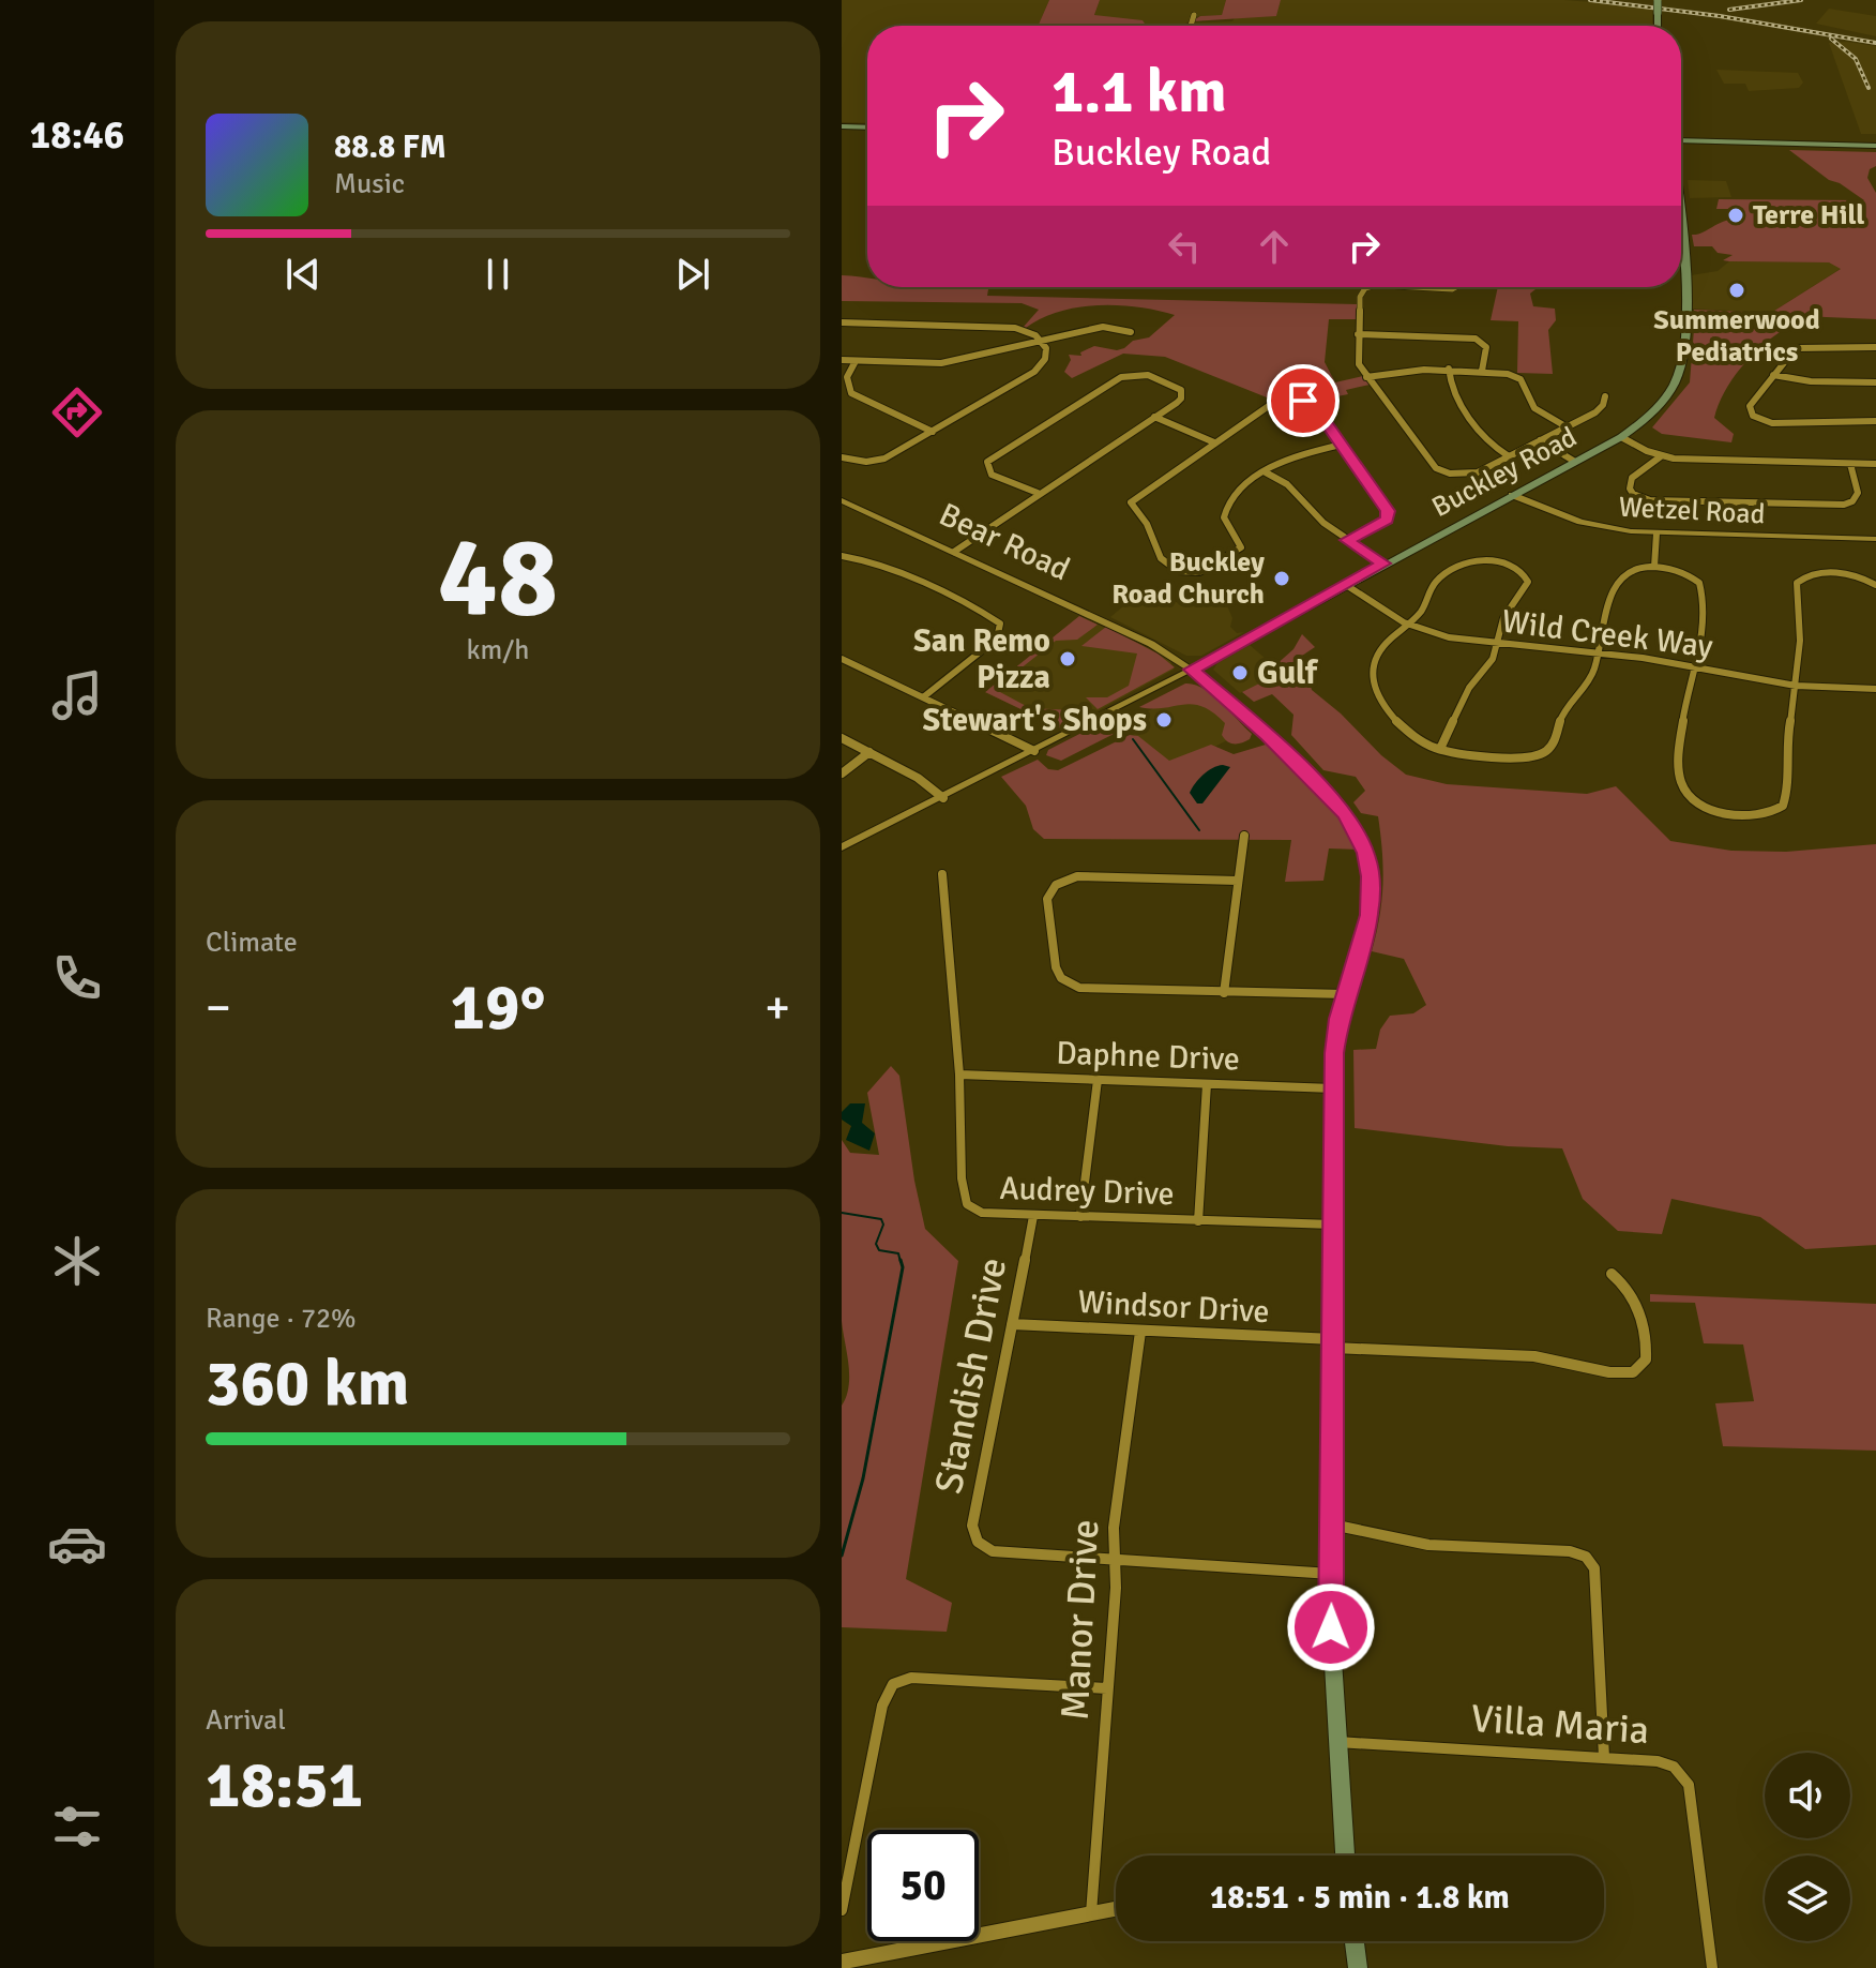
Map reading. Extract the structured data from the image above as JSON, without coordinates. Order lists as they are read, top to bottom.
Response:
{
  "streets": {
    "main road": ["Buckley Road", "Bear Road"],
    "street": [
      "Wetzel Road",
      "Wild Creek Way",
      "Daphne Drive",
      "Audrey Drive",
      "Windsor Drive",
      "Standish Drive",
      "Manor Drive",
      "Villa Maria"
    ]
  },
  "crossings": [
    ["Buckley Road", "Wetzel Road"],
    ["Buckley Road", "Bear Road"],
    ["Buckley Road", "Wild Creek Way"],
    ["Bear Road", "Daphne Drive"],
    ["Bear Road", "Audrey Drive"],
    ["Bear Road", "Windsor Drive"],
    ["Bear Road", "Villa Maria"],
    ["Daphne Drive", "Audrey Drive"],
    ["Audrey Drive", "Standish Drive"],
    ["Windsor Drive", "Standish Drive"],
    ["Windsor Drive", "Manor Drive"],
    ["Standish Drive", "Manor Drive"]
  ],
  "places": [
    "Terre Hill",
    "Summerwood Pediatrics",
    "Buckley Road Church",
    "San Remo Pizza",
    "Gulf",
    "Stewart's Shops"
  ],
  "page": {
    "tabs": "18:46",
    "turn": ["1.1 km", "Buckley Road"],
    "song": ["88.8 FM", "Music"],
    "tile": [
      ["48", "km/h"],
      "Climate",
      ["Range · 72%", "360 km"],
      ["Arrival", "18:51"]
    ],
    "heat": ["−", "19°", "+"],
    "limit": "50",
    "trip": "18:51 · 5 min · 1.8 km"
  }
}
